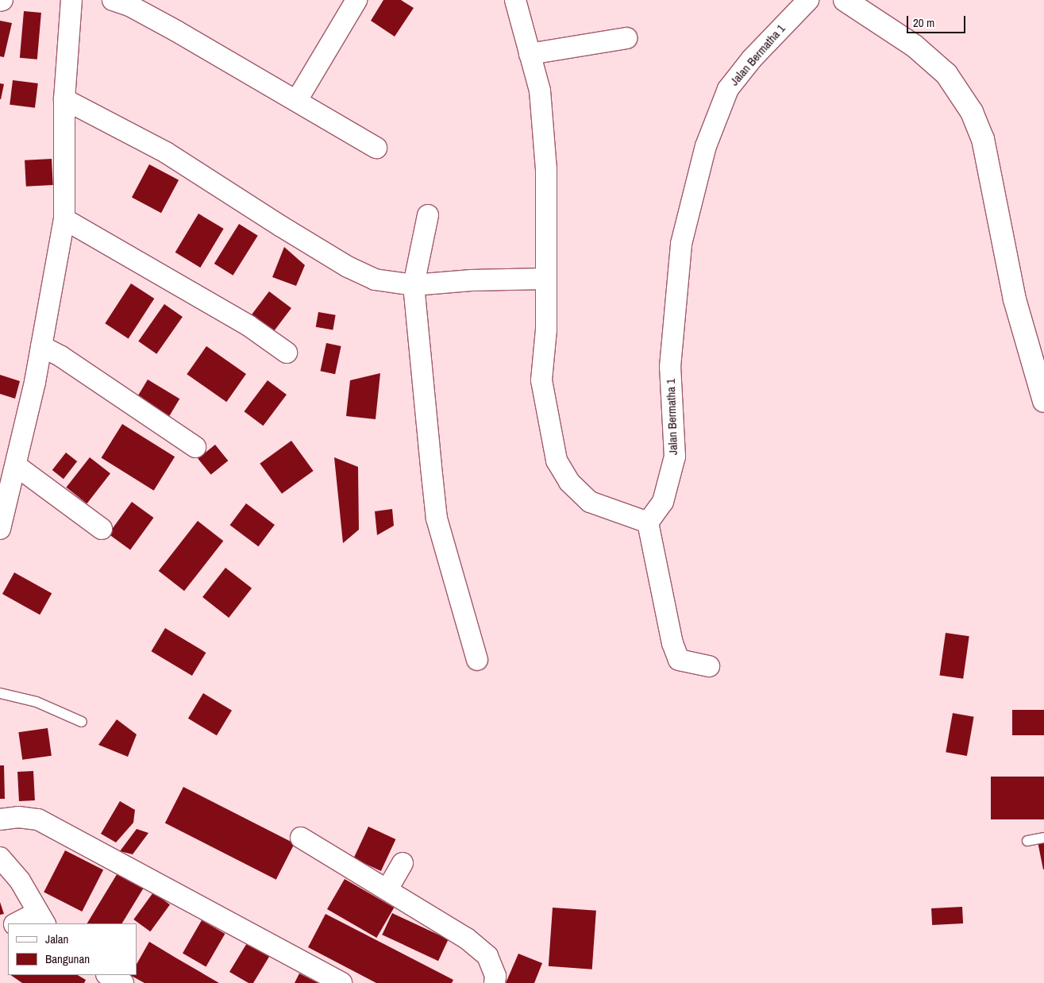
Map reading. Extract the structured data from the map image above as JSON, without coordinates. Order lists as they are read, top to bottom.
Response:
{
  "streets": {
    "street": ["Jalan Bermatha 1"]
  },
  "legend": ["Jalan", "Bangunan"],
  "scale_bar": "20 m"
}
